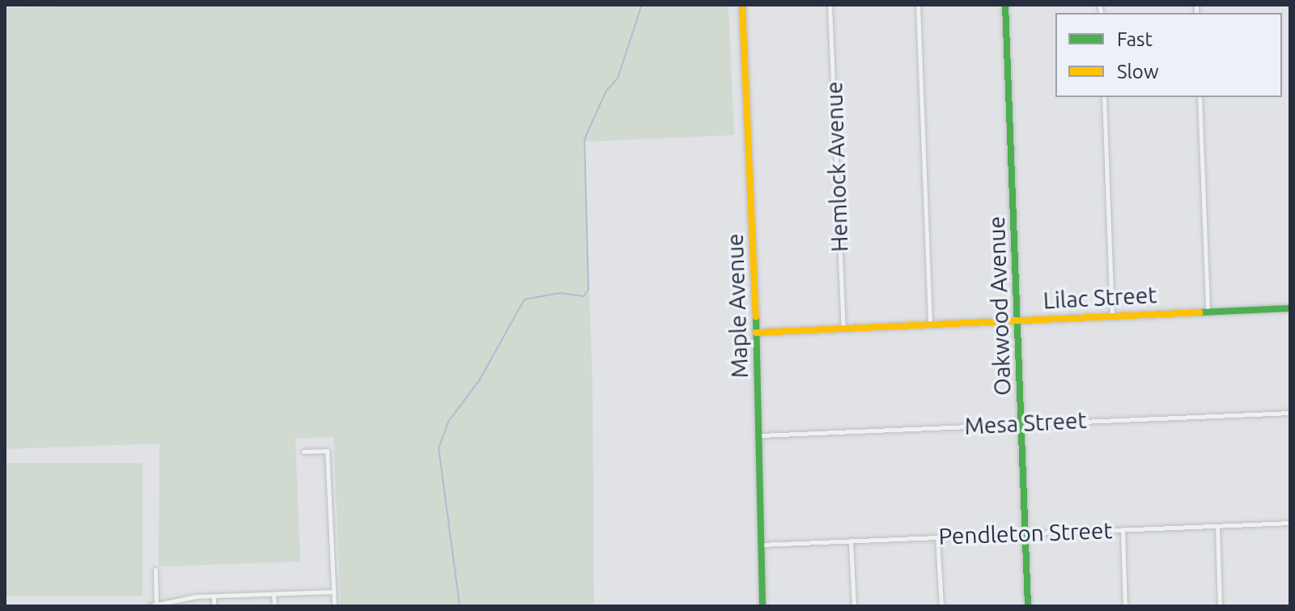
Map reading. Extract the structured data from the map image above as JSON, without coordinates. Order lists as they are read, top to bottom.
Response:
{
  "streets": {
    "street": [
      "Hemlock Avenue",
      "Lilac Street",
      "Maple Avenue",
      "Oakwood Avenue",
      "Mesa Street",
      "Pendleton Street"
    ]
  },
  "crossings": [
    ["Hemlock Avenue", "Lilac Street"],
    ["Lilac Street", "Maple Avenue"],
    ["Lilac Street", "Oakwood Avenue"],
    ["Maple Avenue", "Mesa Street"],
    ["Maple Avenue", "Pendleton Street"],
    ["Oakwood Avenue", "Mesa Street"],
    ["Oakwood Avenue", "Pendleton Street"]
  ],
  "legend": ["Fast", "Slow"]
}
